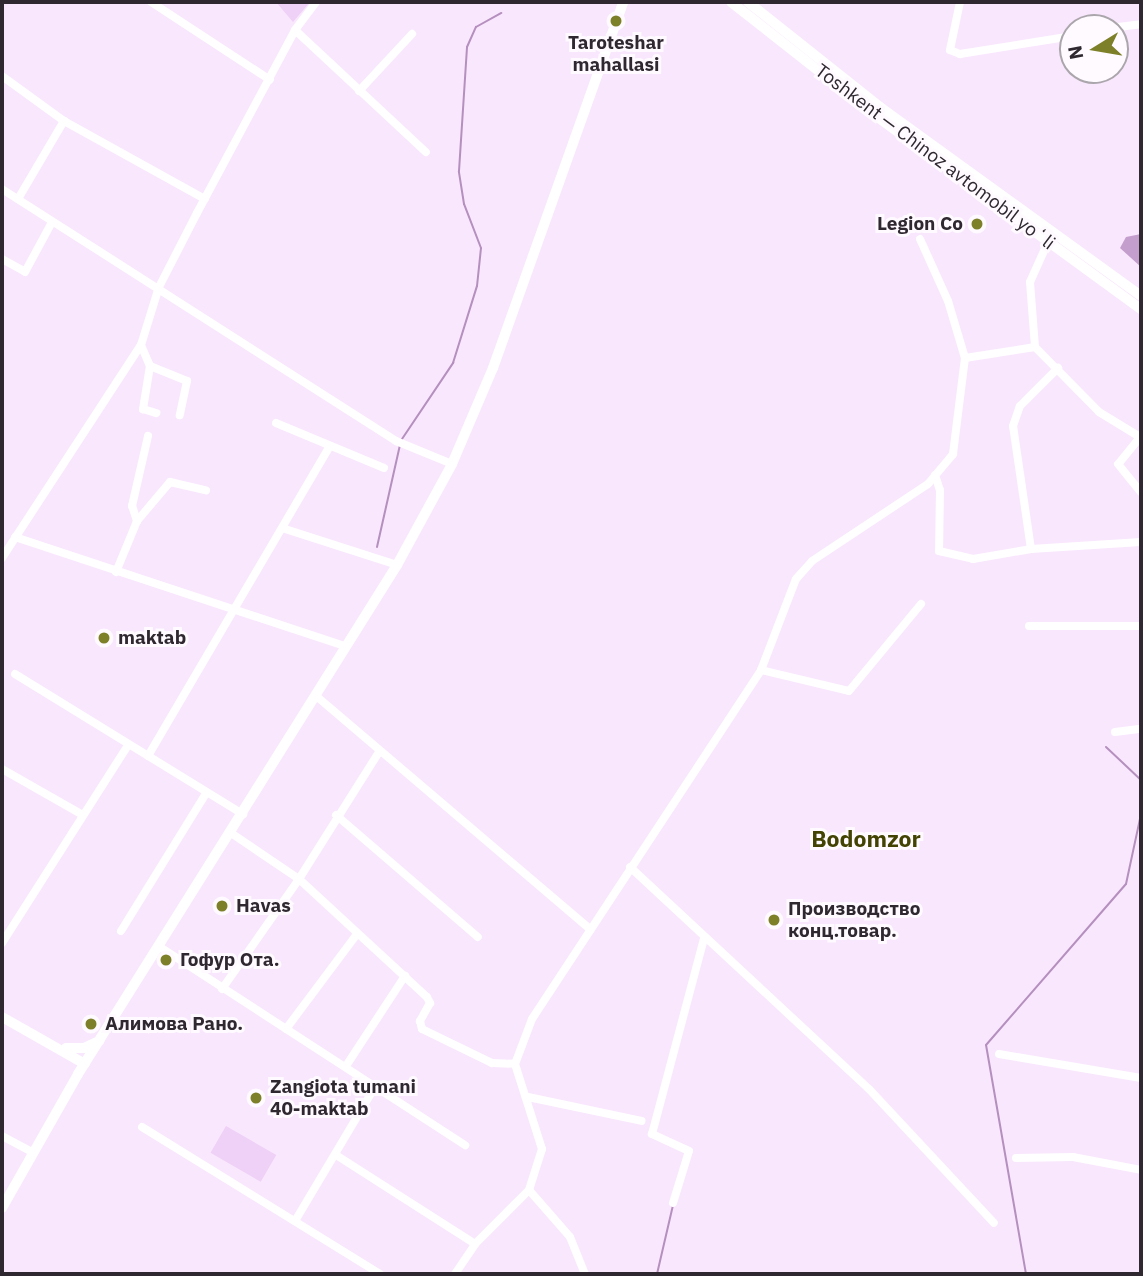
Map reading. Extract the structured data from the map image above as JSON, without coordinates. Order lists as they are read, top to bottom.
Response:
{
  "streets": {
    "highway": ["Toshkent — Chinoz avtomobil yoʻli"]
  },
  "districts": ["Bodomzor"],
  "places": [
    "Taroteshar mahallasi",
    "Legion Co",
    "maktab",
    "Havas",
    "Производство конц.товар.",
    "Гофур Ота.",
    "Алимова Рано.",
    "Zangiota tumani 40-maktab"
  ],
  "north": "left"
}
